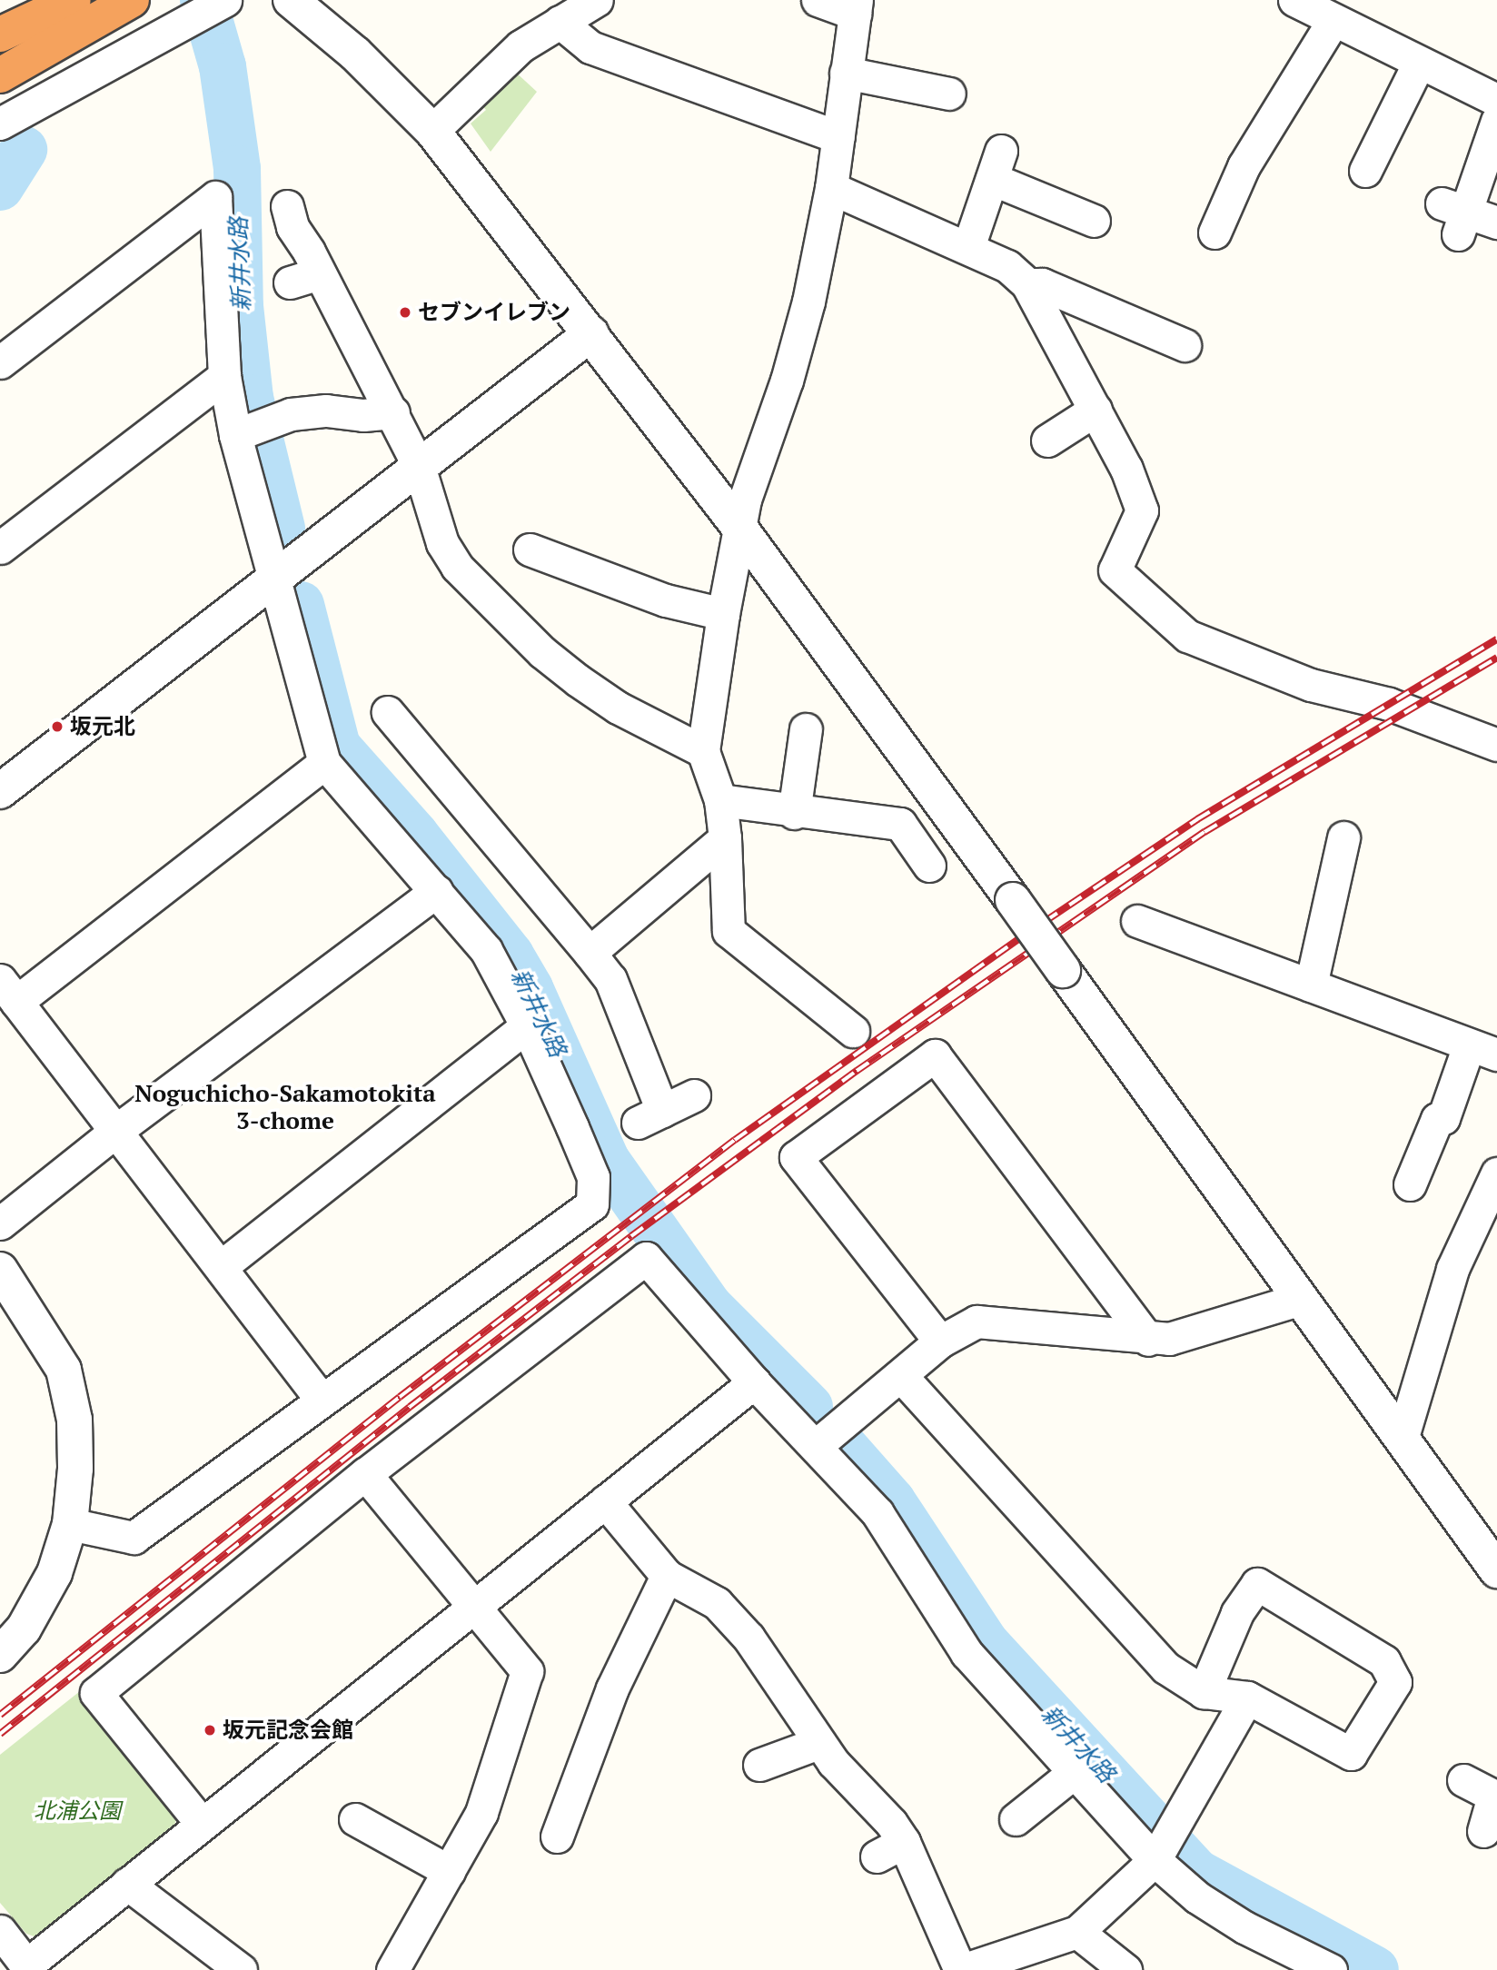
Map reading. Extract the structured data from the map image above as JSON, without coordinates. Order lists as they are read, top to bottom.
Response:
{
  "districts": ["Noguchicho-Sakamotokita 3-chome"],
  "water": ["新井水路"],
  "parks": ["北浦公園"],
  "places": ["セブンイレブン", "坂元北", "坂元記念会館"]
}
